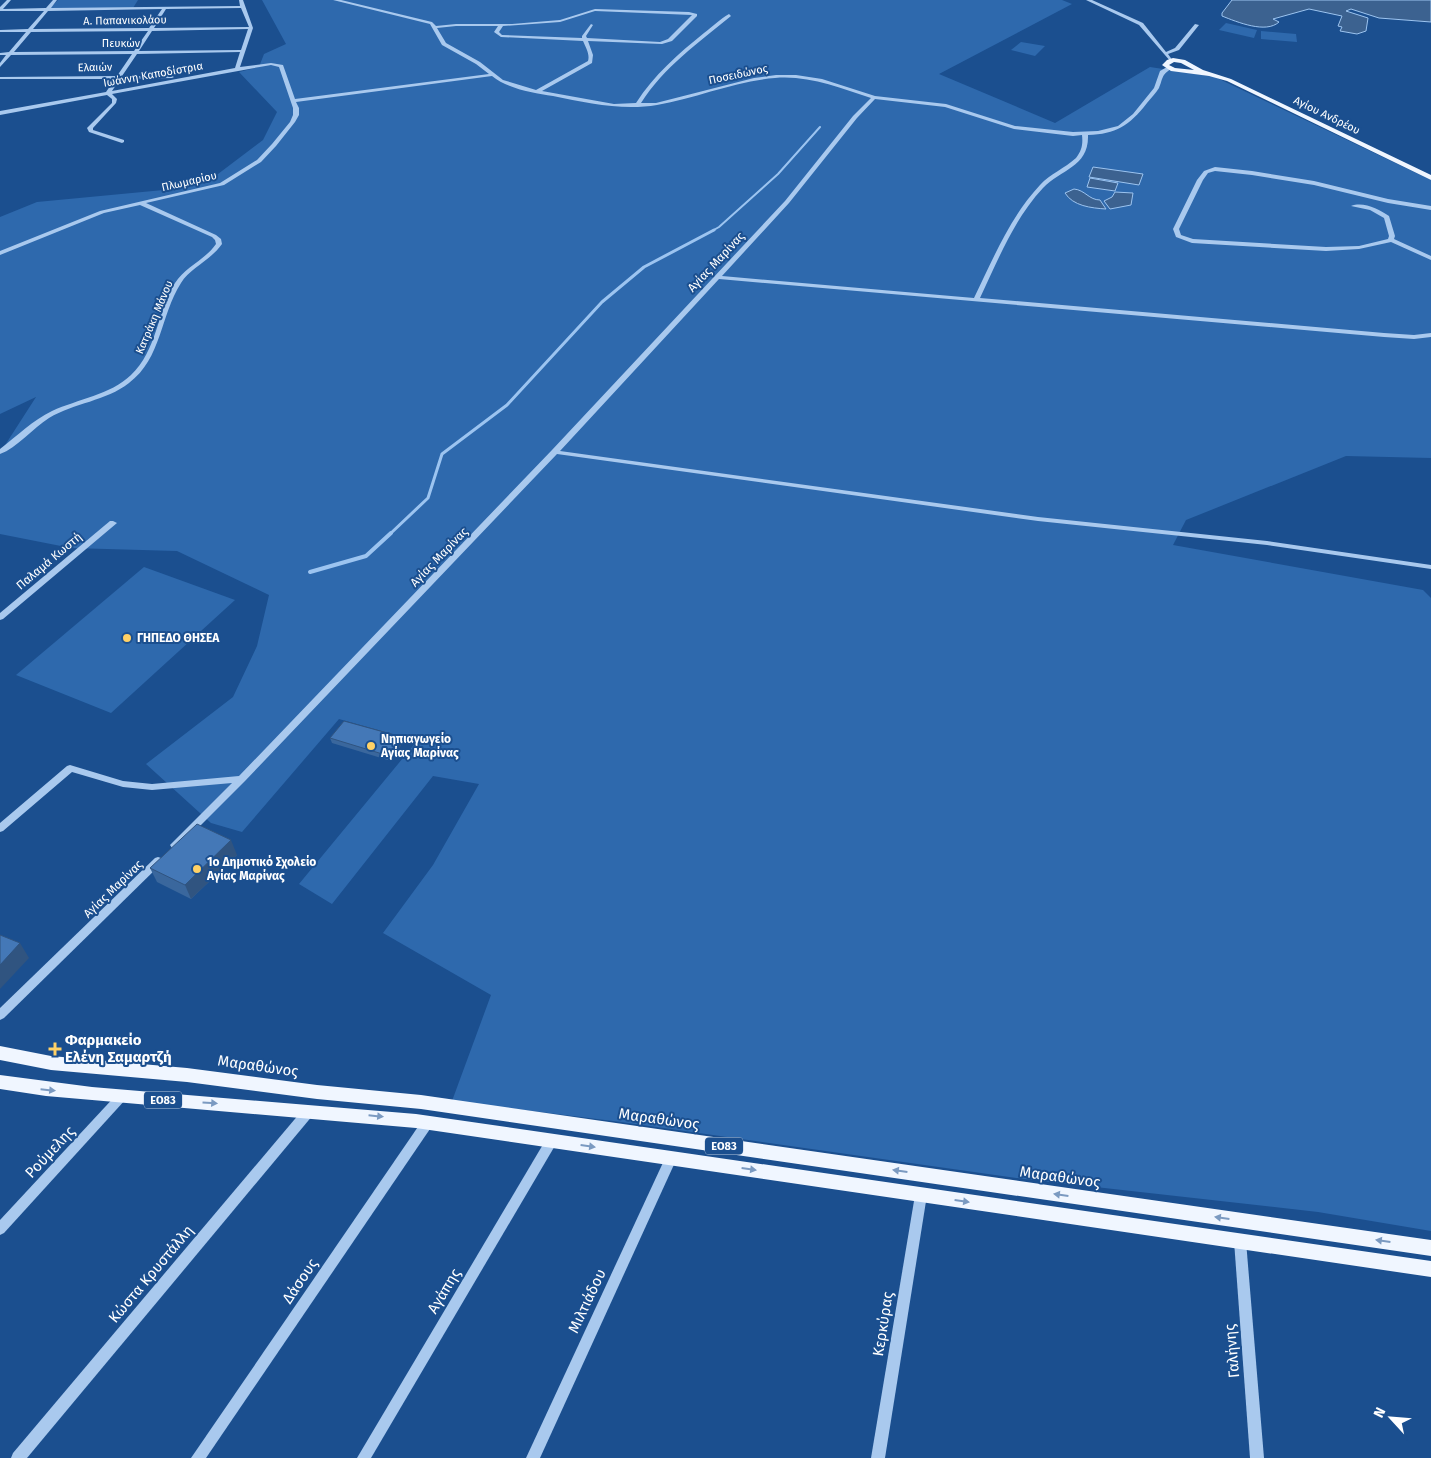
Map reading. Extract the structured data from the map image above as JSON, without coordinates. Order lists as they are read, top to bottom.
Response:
{
  "streets": {
    "main road": ["Αγίου Ανδρέου", "Μαραθώνος", "ΕΟ83"],
    "street": [
      "Α. Παπανικολάου",
      "Πευκών",
      "Ελαιών",
      "Ιωάννη Καποδίστρια",
      "Ποσειδώνος",
      "Πλωμαρίου",
      "Αγίας Μαρίνας",
      "Κατράκη Μάνου",
      "Παλαμά Κωστή",
      "Ρούμελης",
      "Κώστα Κρυστάλλη",
      "Δάσους",
      "Αγάπης",
      "Μιλτιάδου",
      "Κερκύρας",
      "Γαλήνης"
    ]
  },
  "crossings": [
    ["Ελαιών", "Ιωάννη Καποδίστρια"],
    ["Ποσειδώνος", "Αγίου Ανδρέου"],
    ["Ποσειδώνος", "Αγίας Μαρίνας"],
    ["Πλωμαρίου", "Κατράκη Μάνου"],
    ["ΕΟ83", "Ρούμελης"],
    ["ΕΟ83", "Κώστα Κρυστάλλη"],
    ["ΕΟ83", "Δάσους"],
    ["ΕΟ83", "Αγάπης"],
    ["ΕΟ83", "Μιλτιάδου"],
    ["ΕΟ83", "Κερκύρας"],
    ["ΕΟ83", "Γαλήνης"]
  ],
  "places": {
    "other": ["ΓΗΠΕΔΟ ΘΗΣΕΑ", "Νηπιαγωγείο Αγίας Μαρίνας", "1ο Δημοτικό Σχολείο Αγίας Μαρίνας"],
    "health": ["Φαρμακείο Ελένη Σαμαρτζή"]
  },
  "north": "top left"
}
